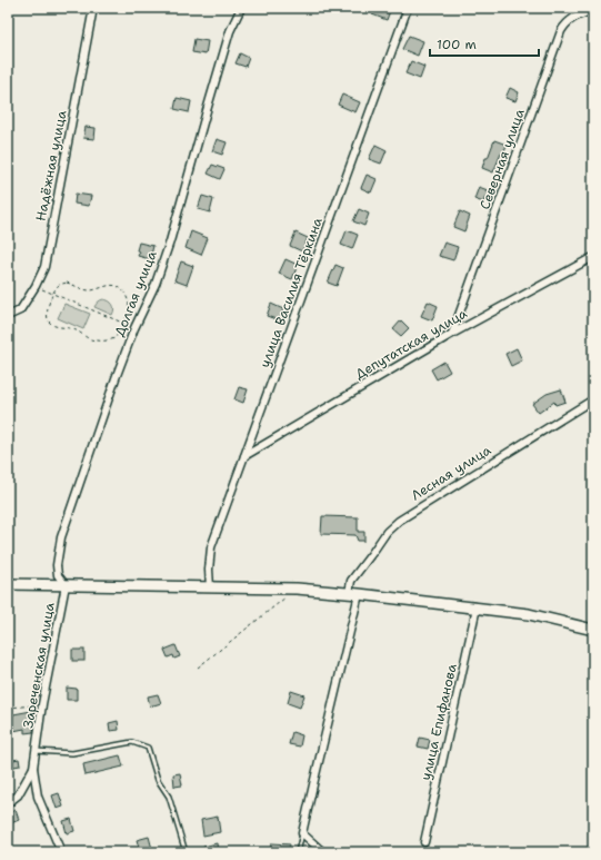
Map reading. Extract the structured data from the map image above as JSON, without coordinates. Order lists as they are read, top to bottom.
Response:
{
  "streets": {
    "street": [
      "Северная улица",
      "Надёжная улица",
      "улица Василия Тёркина",
      "Долгая улица",
      "Депутатская улица",
      "Лесная улица",
      "Зареченская улица",
      "улица Епифанова"
    ]
  },
  "crossings": [
    ["Северная улица", "Депутатская улица"],
    ["улица Василия Тёркина", "Депутатская улица"],
    ["Долгая улица", "Зареченская улица"]
  ],
  "scale_bar": "100 m"
}
